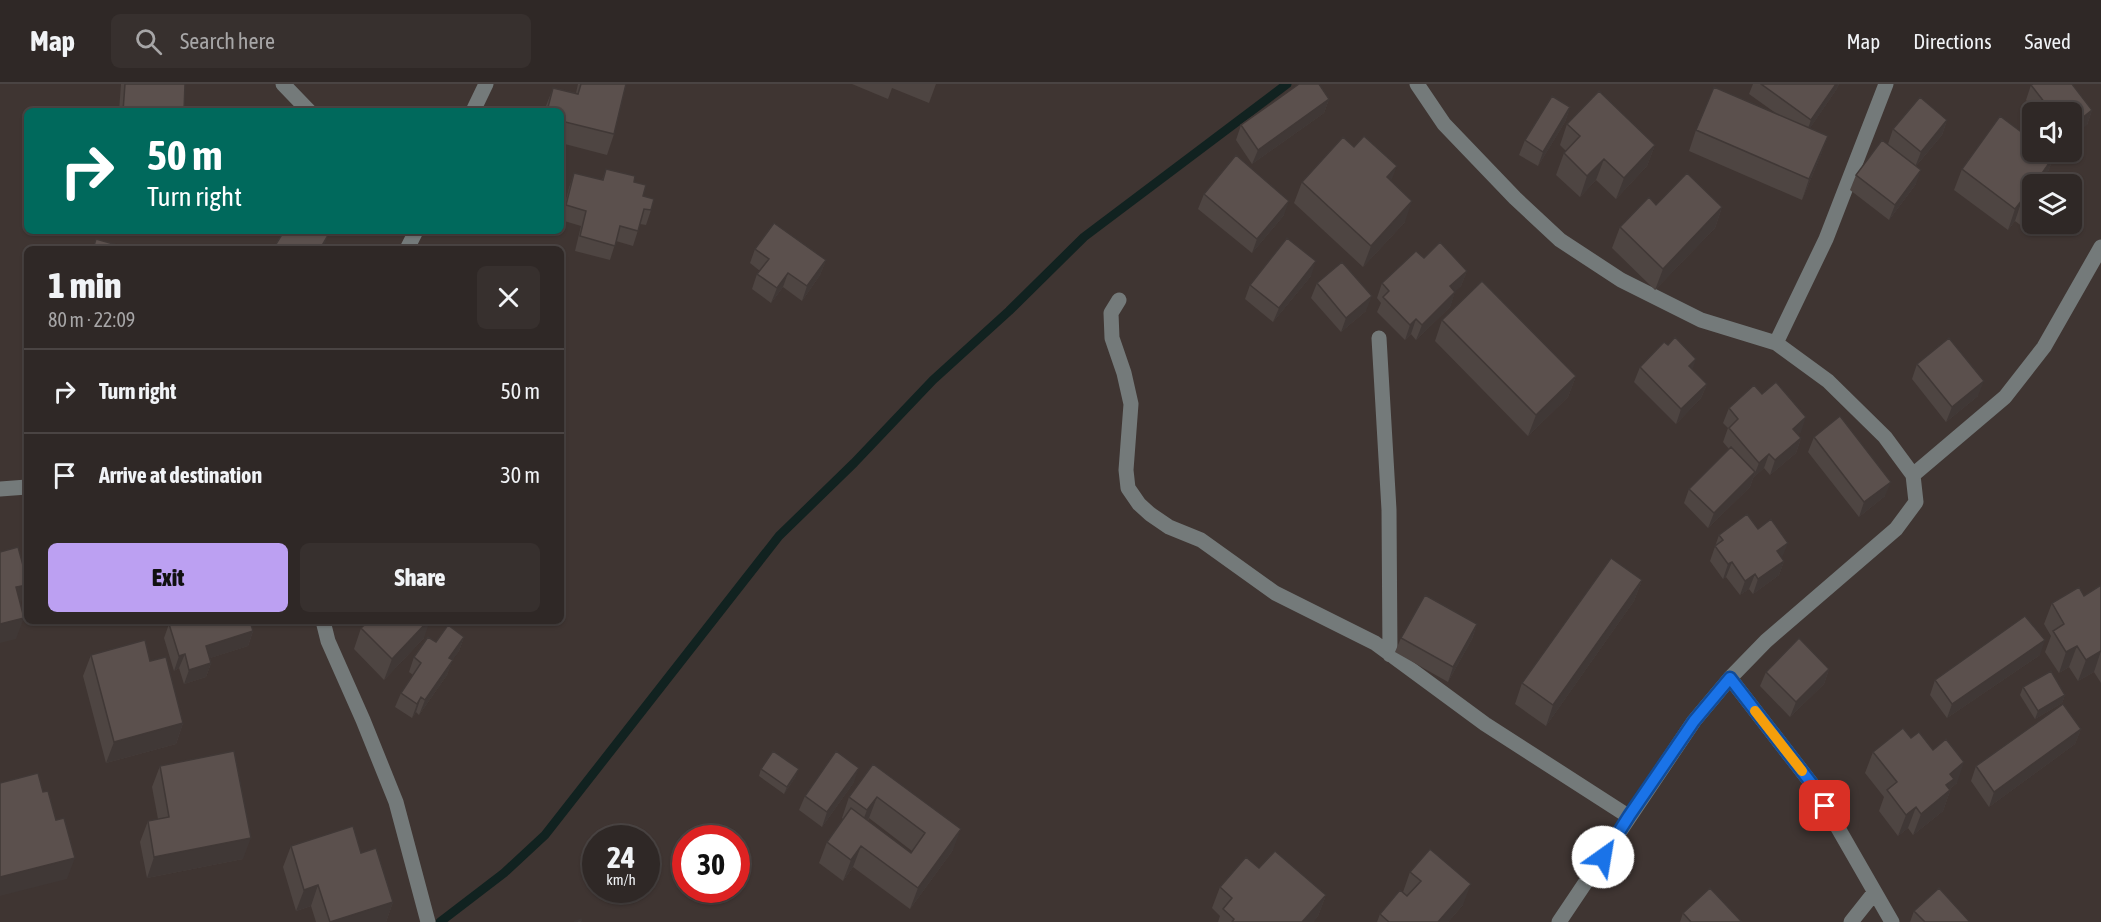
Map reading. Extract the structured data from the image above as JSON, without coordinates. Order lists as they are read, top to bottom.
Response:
{
  "page": {
    "header": "Map",
    "search": "Search here",
    "nav": ["Map", "Directions", "Saved"],
    "turn": ["50 m", "Turn right"],
    "heading": ["1 min", "80 m · 22:09"],
    "list": [
      {
        "name": "Turn right",
        "value": "50 m"
      },
      {
        "name": "Arrive at destination",
        "value": "30 m"
      }
    ],
    "buttons": ["Exit", "Share"],
    "speed": "24 km/h",
    "limit": "30"
  }
}
